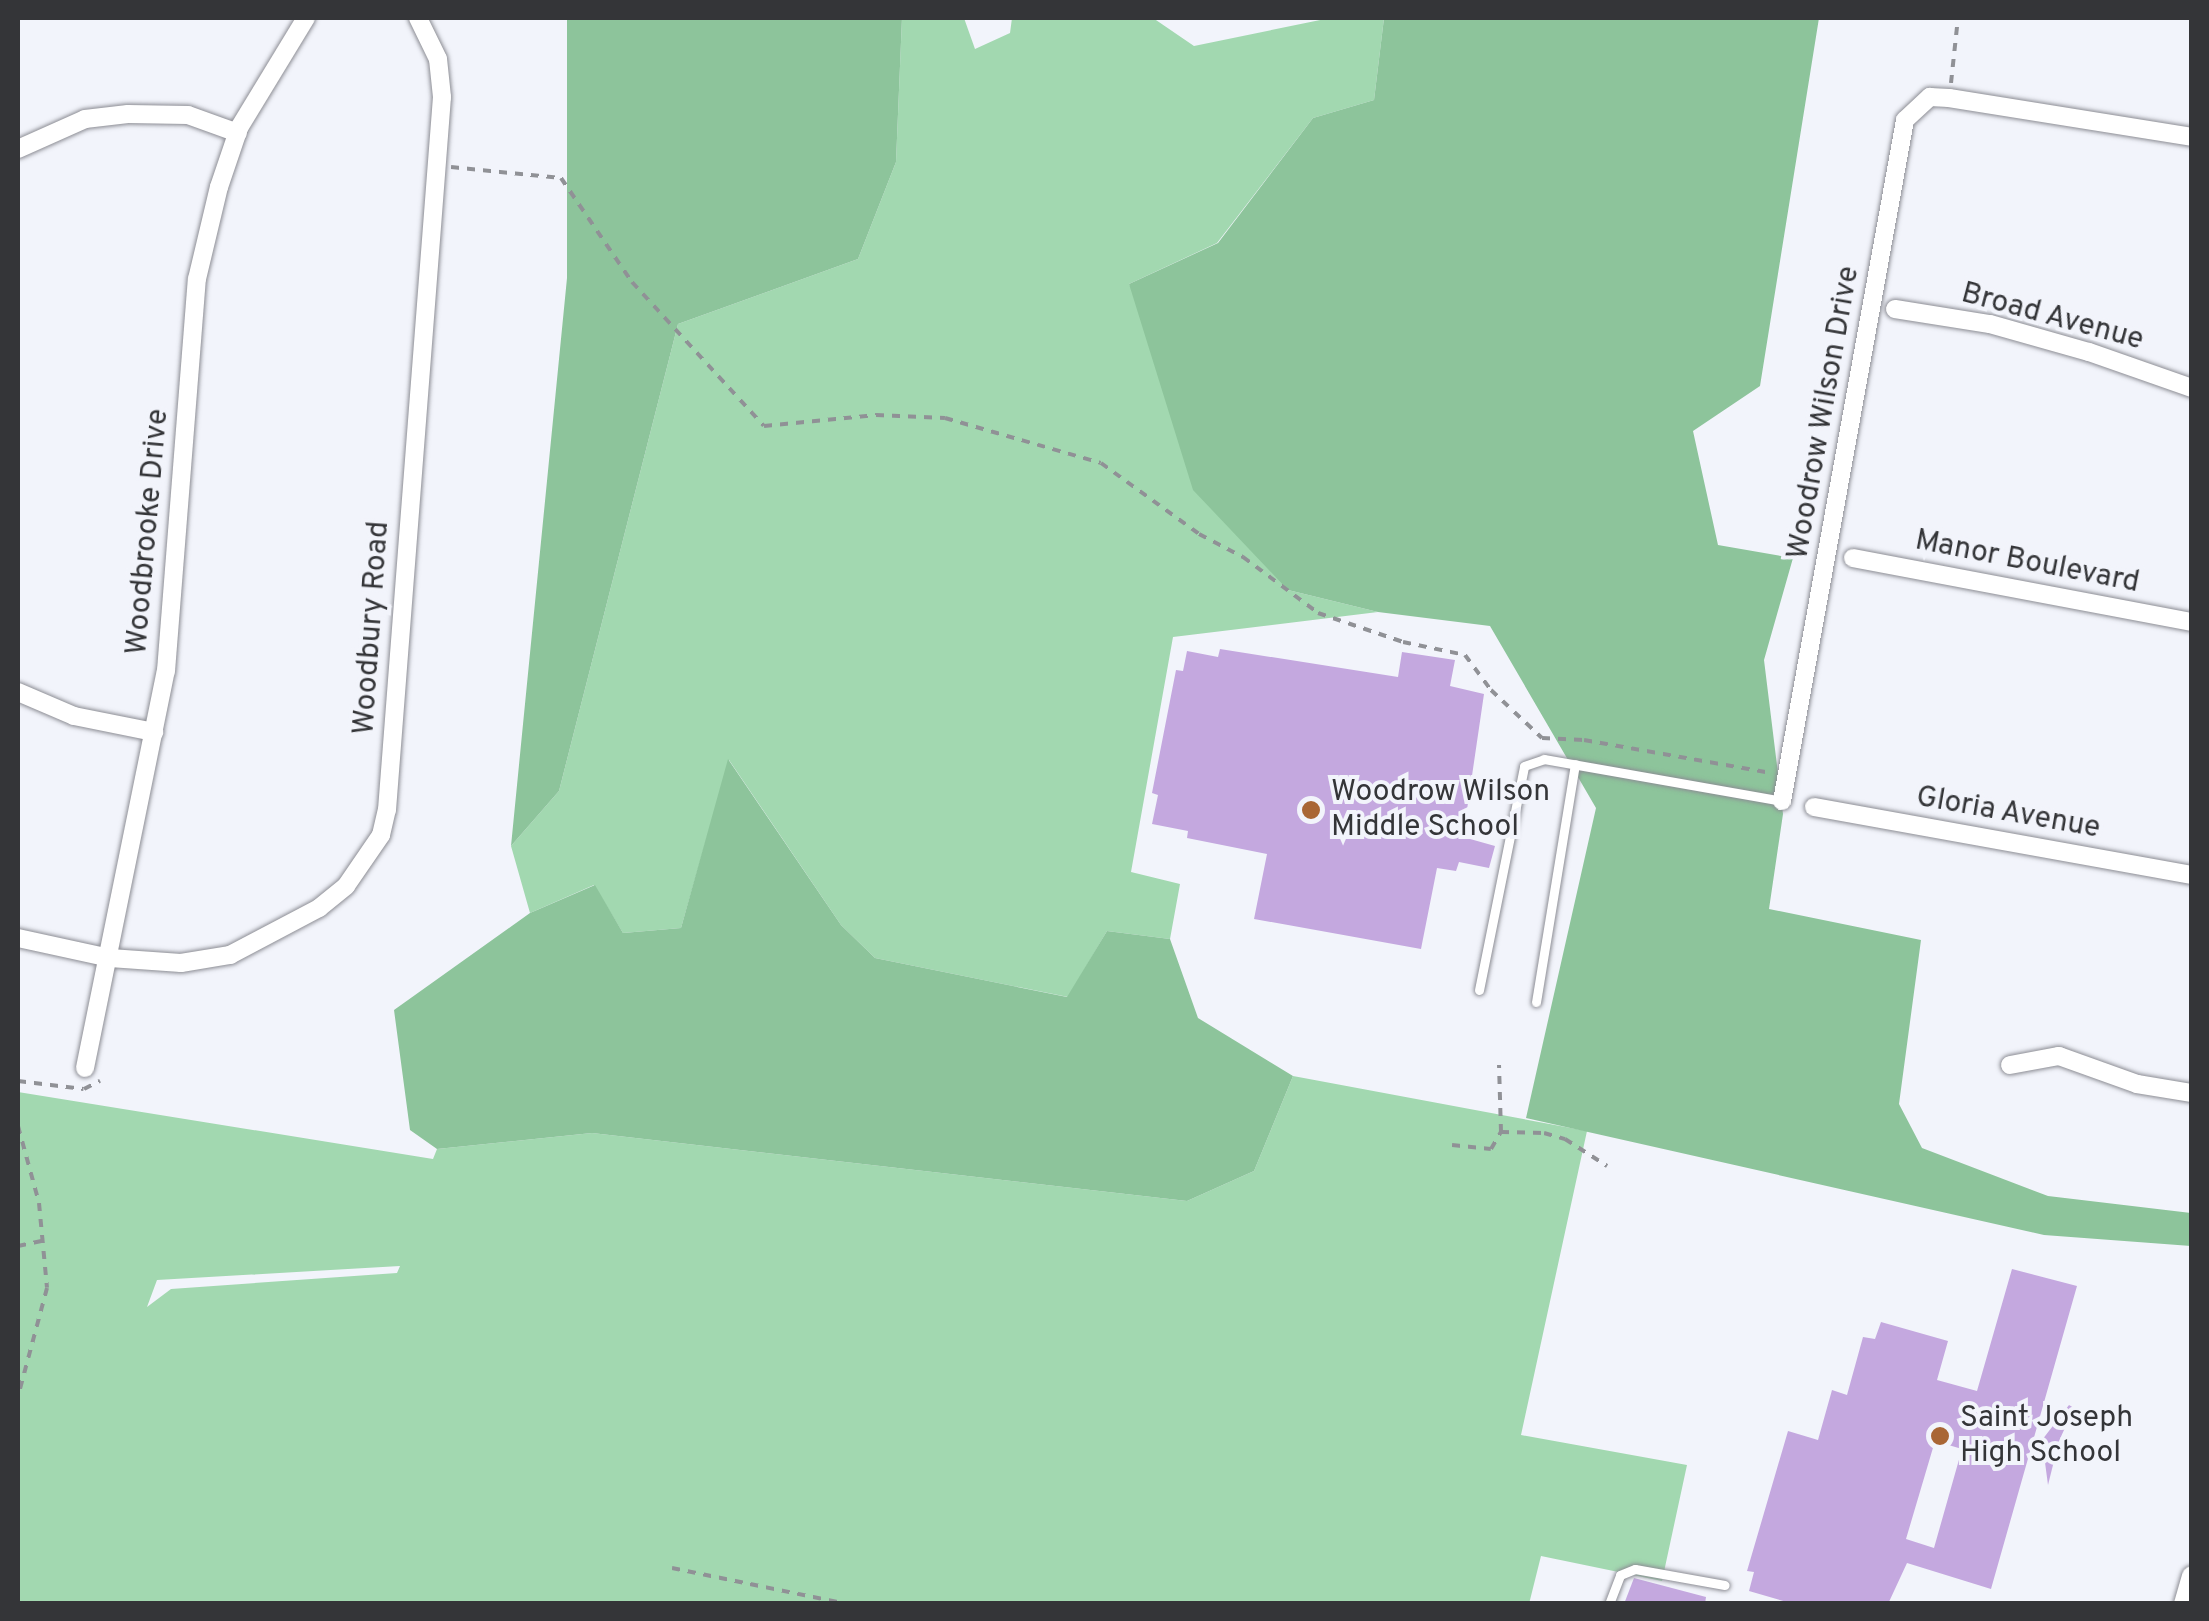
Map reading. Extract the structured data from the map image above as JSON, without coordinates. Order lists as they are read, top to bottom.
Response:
{
  "streets": {
    "street": [
      "Broad Avenue",
      "Woodrow Wilson Drive",
      "Woodbrooke Drive",
      "Manor Boulevard",
      "Woodbury Road",
      "Gloria Avenue"
    ]
  },
  "crossings": [
    ["Woodbrooke Drive", "Woodbury Road"]
  ],
  "places": ["Woodrow Wilson Middle School", "Saint Joseph High School"]
}
